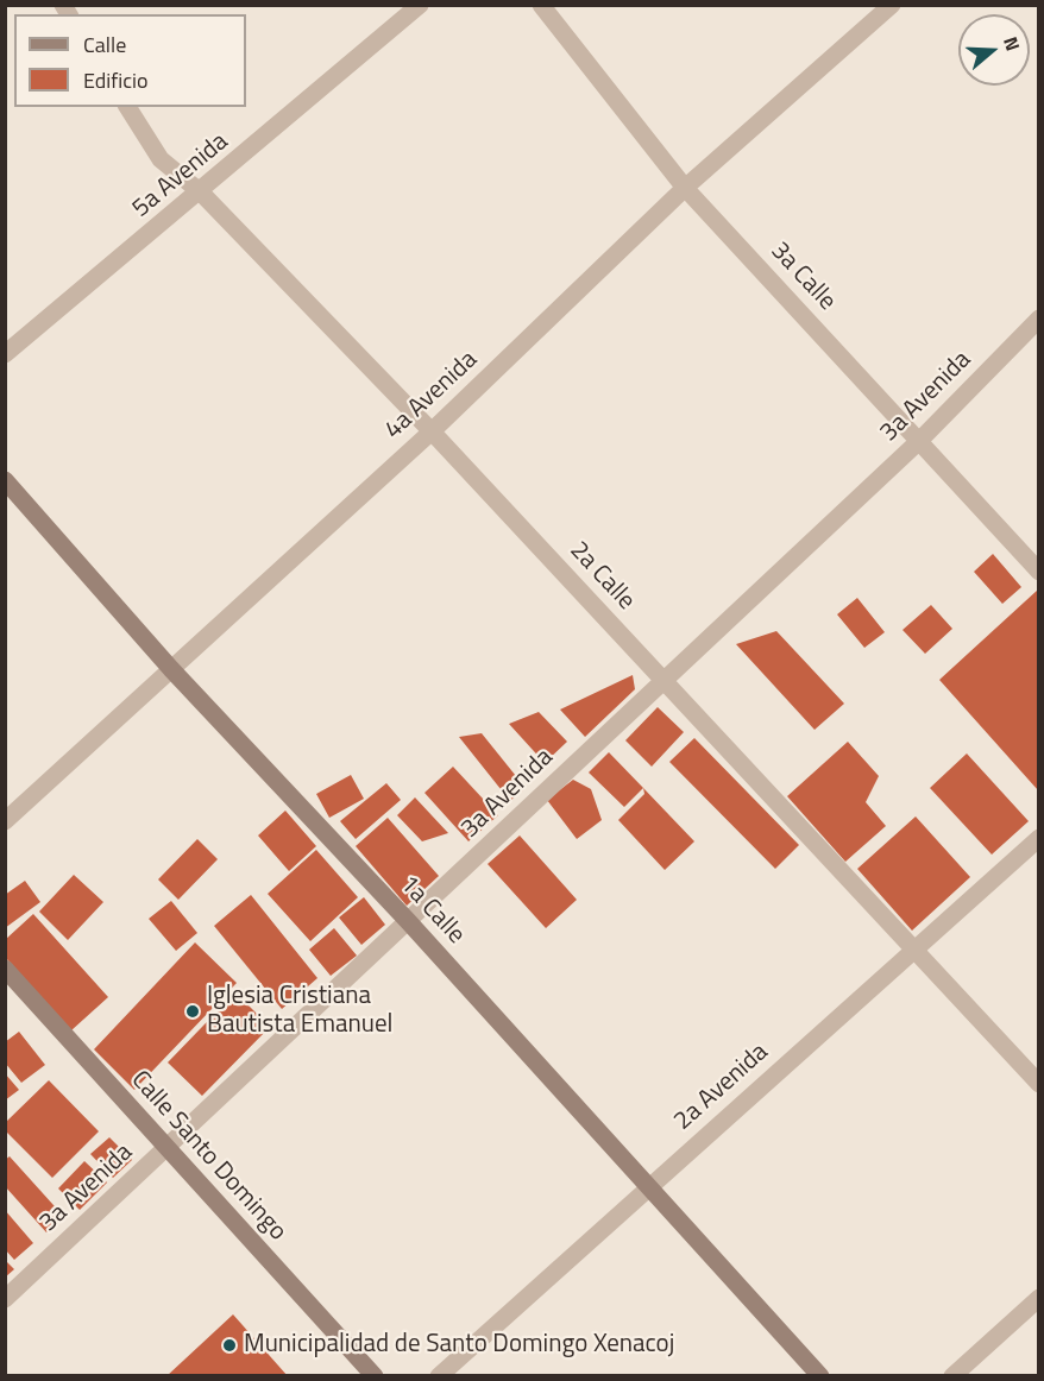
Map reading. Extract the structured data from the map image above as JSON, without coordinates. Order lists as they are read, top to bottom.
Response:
{
  "streets": {
    "main road": ["1a Calle", "Calle Santo Domingo"],
    "street": [
      "5a Avenida",
      "3a Calle",
      "4a Avenida",
      "3a Avenida",
      "2a Calle",
      "2a Avenida"
    ]
  },
  "crossings": [
    ["5a Avenida", "2a Calle"],
    ["3a Calle", "4a Avenida"],
    ["3a Calle", "3a Avenida"],
    ["4a Avenida", "2a Calle"],
    ["4a Avenida", "1a Calle"],
    ["3a Avenida", "2a Calle"],
    ["3a Avenida", "1a Calle"],
    ["3a Avenida", "Calle Santo Domingo"],
    ["2a Calle", "2a Avenida"],
    ["1a Calle", "2a Avenida"]
  ],
  "places": ["Iglesia Cristiana Bautista Emanuel", "Municipalidad de Santo Domingo Xenacoj"],
  "legend": ["Calle", "Edificio"],
  "north": "right"
}
